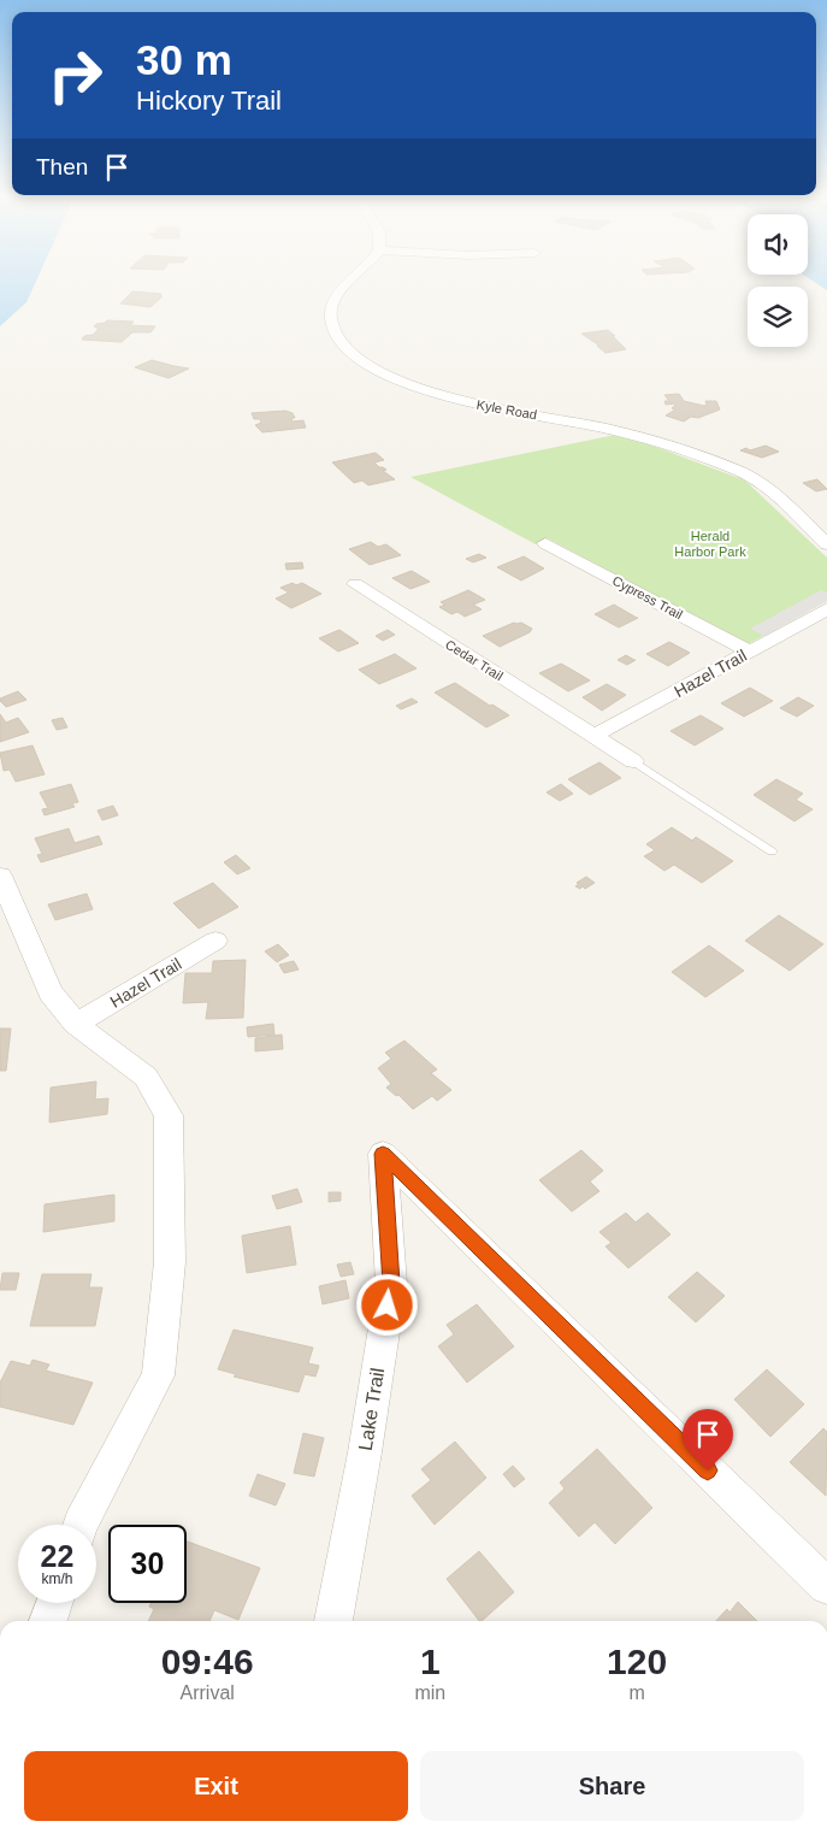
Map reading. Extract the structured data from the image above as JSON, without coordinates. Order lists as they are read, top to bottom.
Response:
{
  "streets": {
    "street": [
      "Kyle Road",
      "Cypress Trail",
      "Cedar Trail",
      "Hazel Trail",
      "Lake Trail"
    ]
  },
  "crossings": [
    ["Cypress Trail", "Hazel Trail"],
    ["Cedar Trail", "Hazel Trail"]
  ],
  "parks": ["Herald Harbor Park"],
  "page": {
    "turn": ["30 m", "Hickory Trail"],
    "then": "Then",
    "speed": "22 km/h",
    "limit": "30",
    "eta": [
      "09:46",
      "Arrival",
      "1",
      "min",
      "120",
      "m"
    ],
    "buttons": ["Exit", "Share"]
  }
}
